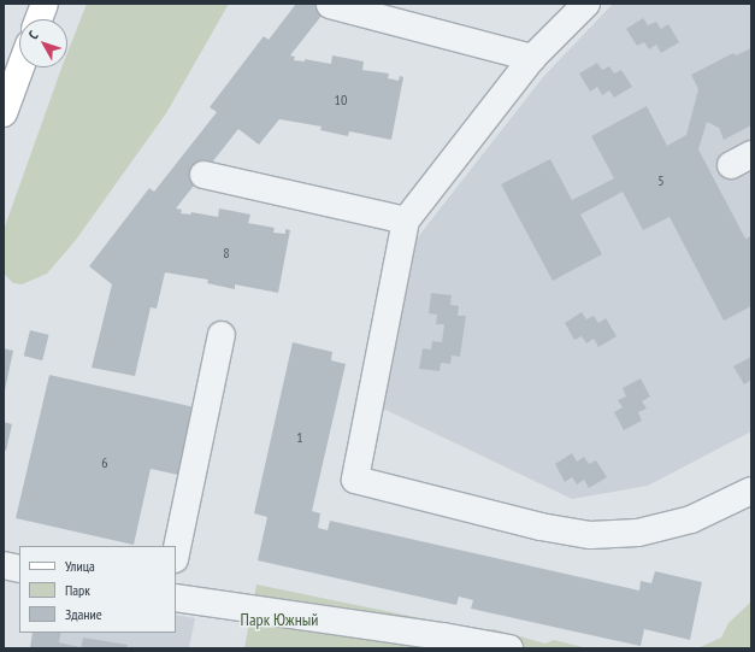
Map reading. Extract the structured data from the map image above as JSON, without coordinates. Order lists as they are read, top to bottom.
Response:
{
  "parks": ["Парк Южный"],
  "house_numbers": [
    "10",
    "5",
    "8",
    "1",
    "6"
  ],
  "legend": ["Улица", "Парк", "Здание"],
  "north": "top left"
}
